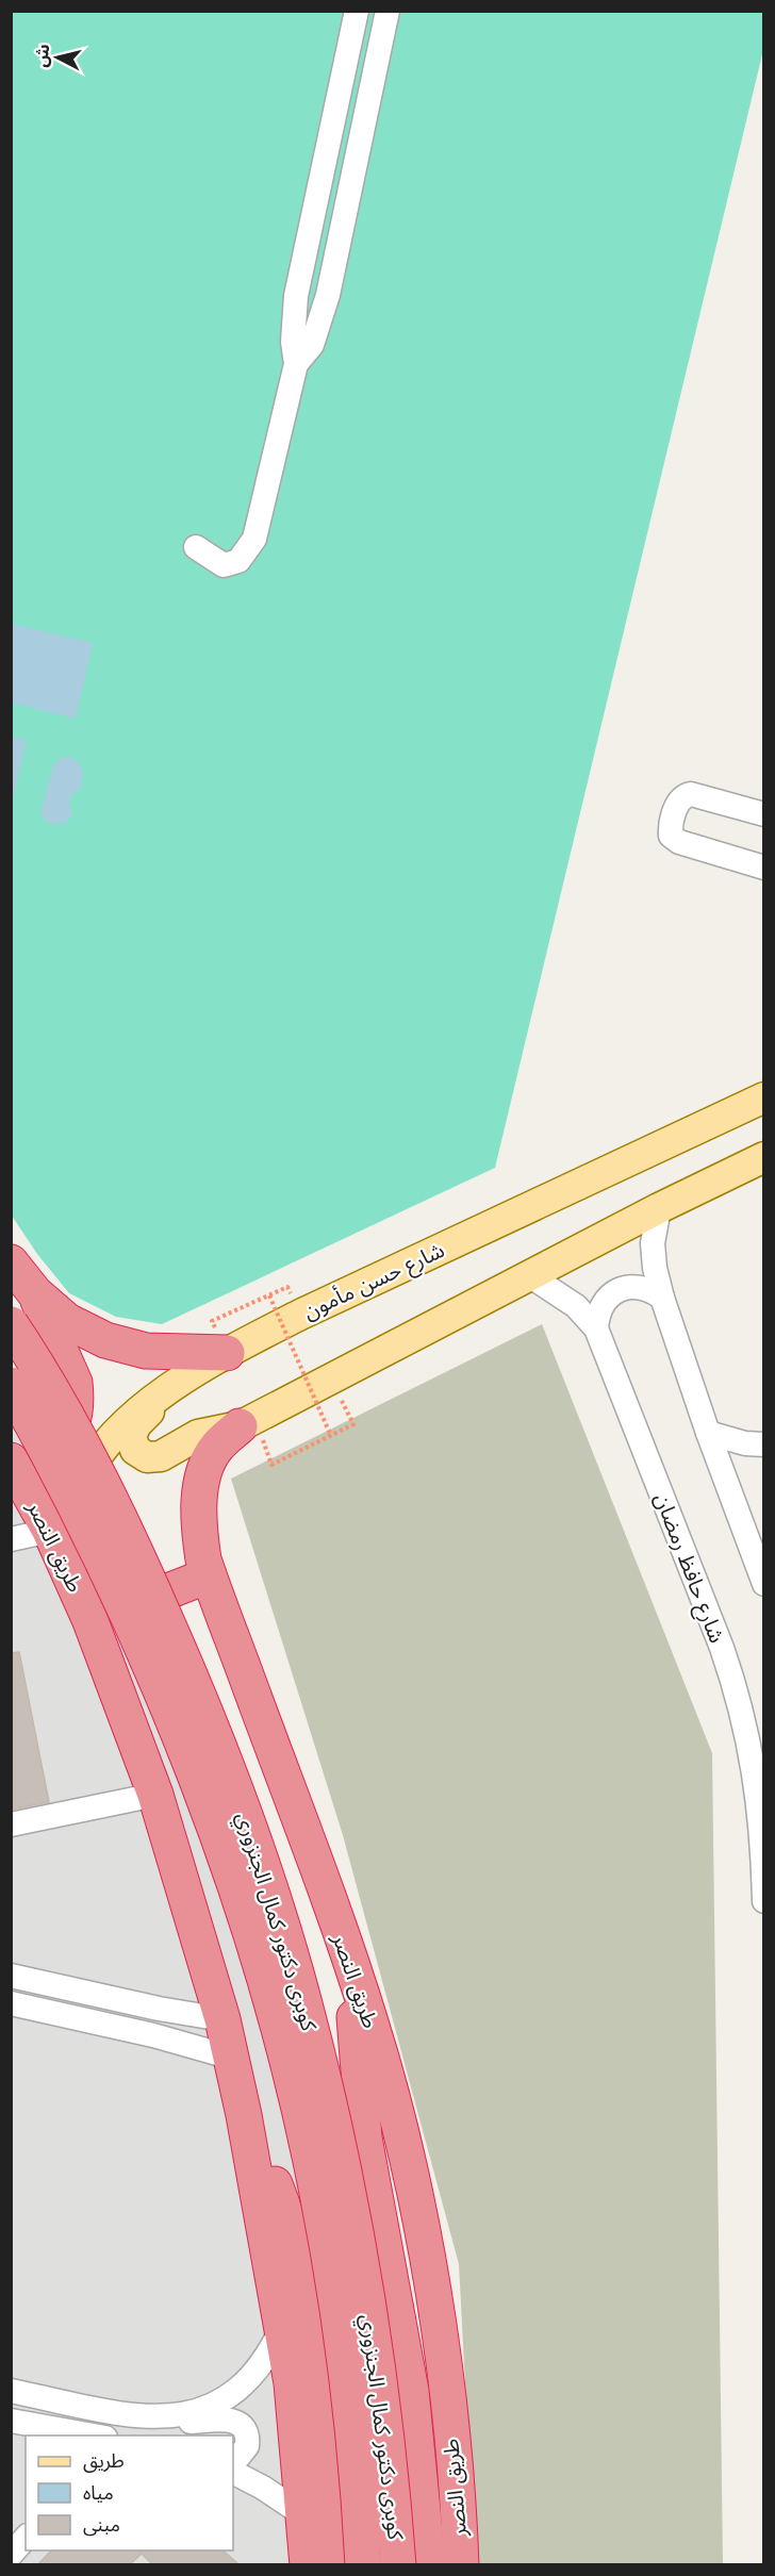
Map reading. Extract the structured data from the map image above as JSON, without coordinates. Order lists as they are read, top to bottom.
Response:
{
  "streets": {
    "highway": ["طريق النصر", "كوبرى دكتور كمال الجنزوري"],
    "main road": ["شارع حسن مأمون"],
    "street": ["شارع حافظ رمضان"]
  },
  "crossings": [
    ["شارع حسن مأمون", "طريق النصر"]
  ],
  "legend": ["طريق", "مياه", "مبنى"],
  "north": "left"
}
